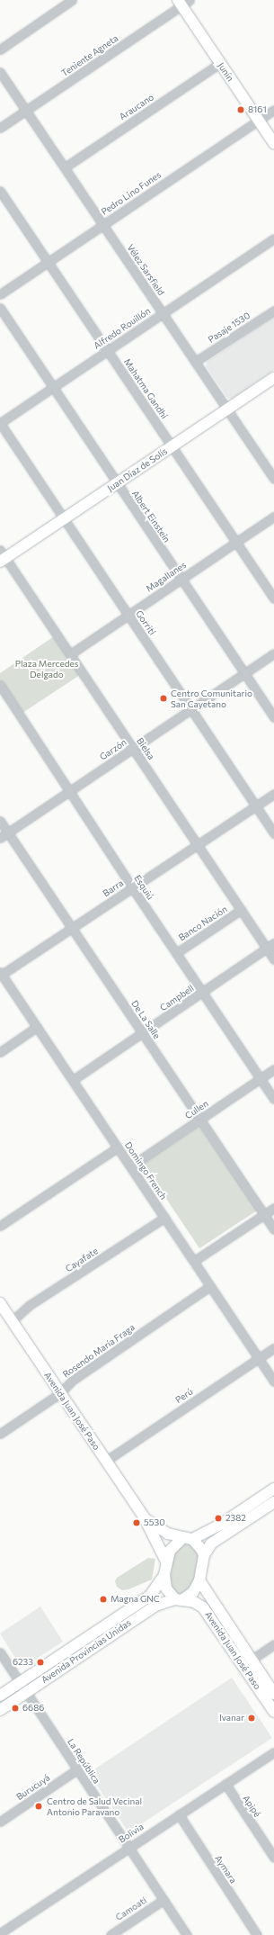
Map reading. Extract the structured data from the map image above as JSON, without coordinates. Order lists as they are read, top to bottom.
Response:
{
  "streets": {
    "main road": [
      "Junín",
      "Juan Díaz de Solís",
      "Avenida Juan José Paso",
      "Avenida Provincias Unidas"
    ],
    "street": [
      "Teniente Agneta",
      "Araucano",
      "Pedro Lino Funes",
      "Vélez Sarsfield",
      "Pasaje 1530",
      "Alfredo Rouillón",
      "Mahatma Gandhi",
      "Albert Einstein",
      "Magallanes",
      "Gorriti",
      "Bielsa",
      "Garzón",
      "Esquiú",
      "Barra",
      "Banco Nación",
      "Campbell",
      "De La Salle",
      "Cullen",
      "Domingo French",
      "Cayafate",
      "Rosendo María Fraga",
      "Perú",
      "La República",
      "Burucuyá",
      "Apipé",
      "Bolivia",
      "Aymara",
      "Camoatí"
    ]
  },
  "crossings": [
    ["Teniente Agneta", "Junín"],
    ["Teniente Agneta", "Vélez Sarsfield"],
    ["Junín", "Araucano"],
    ["Junín", "Pedro Lino Funes"],
    ["Araucano", "Vélez Sarsfield"],
    ["Pedro Lino Funes", "Vélez Sarsfield"],
    ["Pedro Lino Funes", "Mahatma Gandhi"],
    ["Vélez Sarsfield", "Pasaje 1530"],
    ["Vélez Sarsfield", "Alfredo Rouillón"],
    ["Vélez Sarsfield", "Juan Díaz de Solís"],
    ["Alfredo Rouillón", "Mahatma Gandhi"],
    ["Alfredo Rouillón", "Albert Einstein"],
    ["Alfredo Rouillón", "Gorriti"],
    ["Mahatma Gandhi", "Juan Díaz de Solís"],
    ["Mahatma Gandhi", "Magallanes"],
    ["Juan Díaz de Solís", "Albert Einstein"],
    ["Juan Díaz de Solís", "Gorriti"],
    ["Juan Díaz de Solís", "Bielsa"],
    ["Albert Einstein", "Magallanes"],
    ["Albert Einstein", "Garzón"],
    ["Magallanes", "Gorriti"],
    ["Magallanes", "Bielsa"],
    ["Gorriti", "Garzón"],
    ["Gorriti", "Barra"],
    ["Bielsa", "Garzón"],
    ["Bielsa", "Barra"],
    ["Bielsa", "Banco Nación"],
    ["Bielsa", "Campbell"],
    ["Garzón", "Esquiú"],
    ["Garzón", "De La Salle"],
    ["Esquiú", "Barra"],
    ["Esquiú", "Banco Nación"],
    ["Esquiú", "Campbell"],
    ["Esquiú", "Cullen"],
    ["Barra", "De La Salle"],
    ["Barra", "Domingo French"],
    ["Campbell", "De La Salle"],
    ["Campbell", "Domingo French"],
    ["De La Salle", "Cullen"],
    ["Cullen", "Domingo French"],
    ["Domingo French", "Cayafate"],
    ["Domingo French", "Rosendo María Fraga"],
    ["Domingo French", "Perú"],
    ["Cayafate", "Avenida Juan José Paso"],
    ["Rosendo María Fraga", "Avenida Juan José Paso"],
    ["Perú", "Avenida Juan José Paso"],
    ["Avenida Juan José Paso", "Avenida Provincias Unidas"],
    ["Avenida Provincias Unidas", "La República"],
    ["La República", "Burucuyá"],
    ["La República", "Bolivia"],
    ["La República", "Camoatí"],
    ["Apipé", "Bolivia"],
    ["Bolivia", "Aymara"]
  ],
  "parks": ["Plaza Mercedes Delgado"],
  "places": [
    "8161",
    "Centro Comunitario San Cayetano",
    "2382",
    "5530",
    "Magna GNC",
    "6233",
    "6686",
    "Ivanar",
    "Centro de Salud Vecinal Antonio Paravano"
  ]
}
